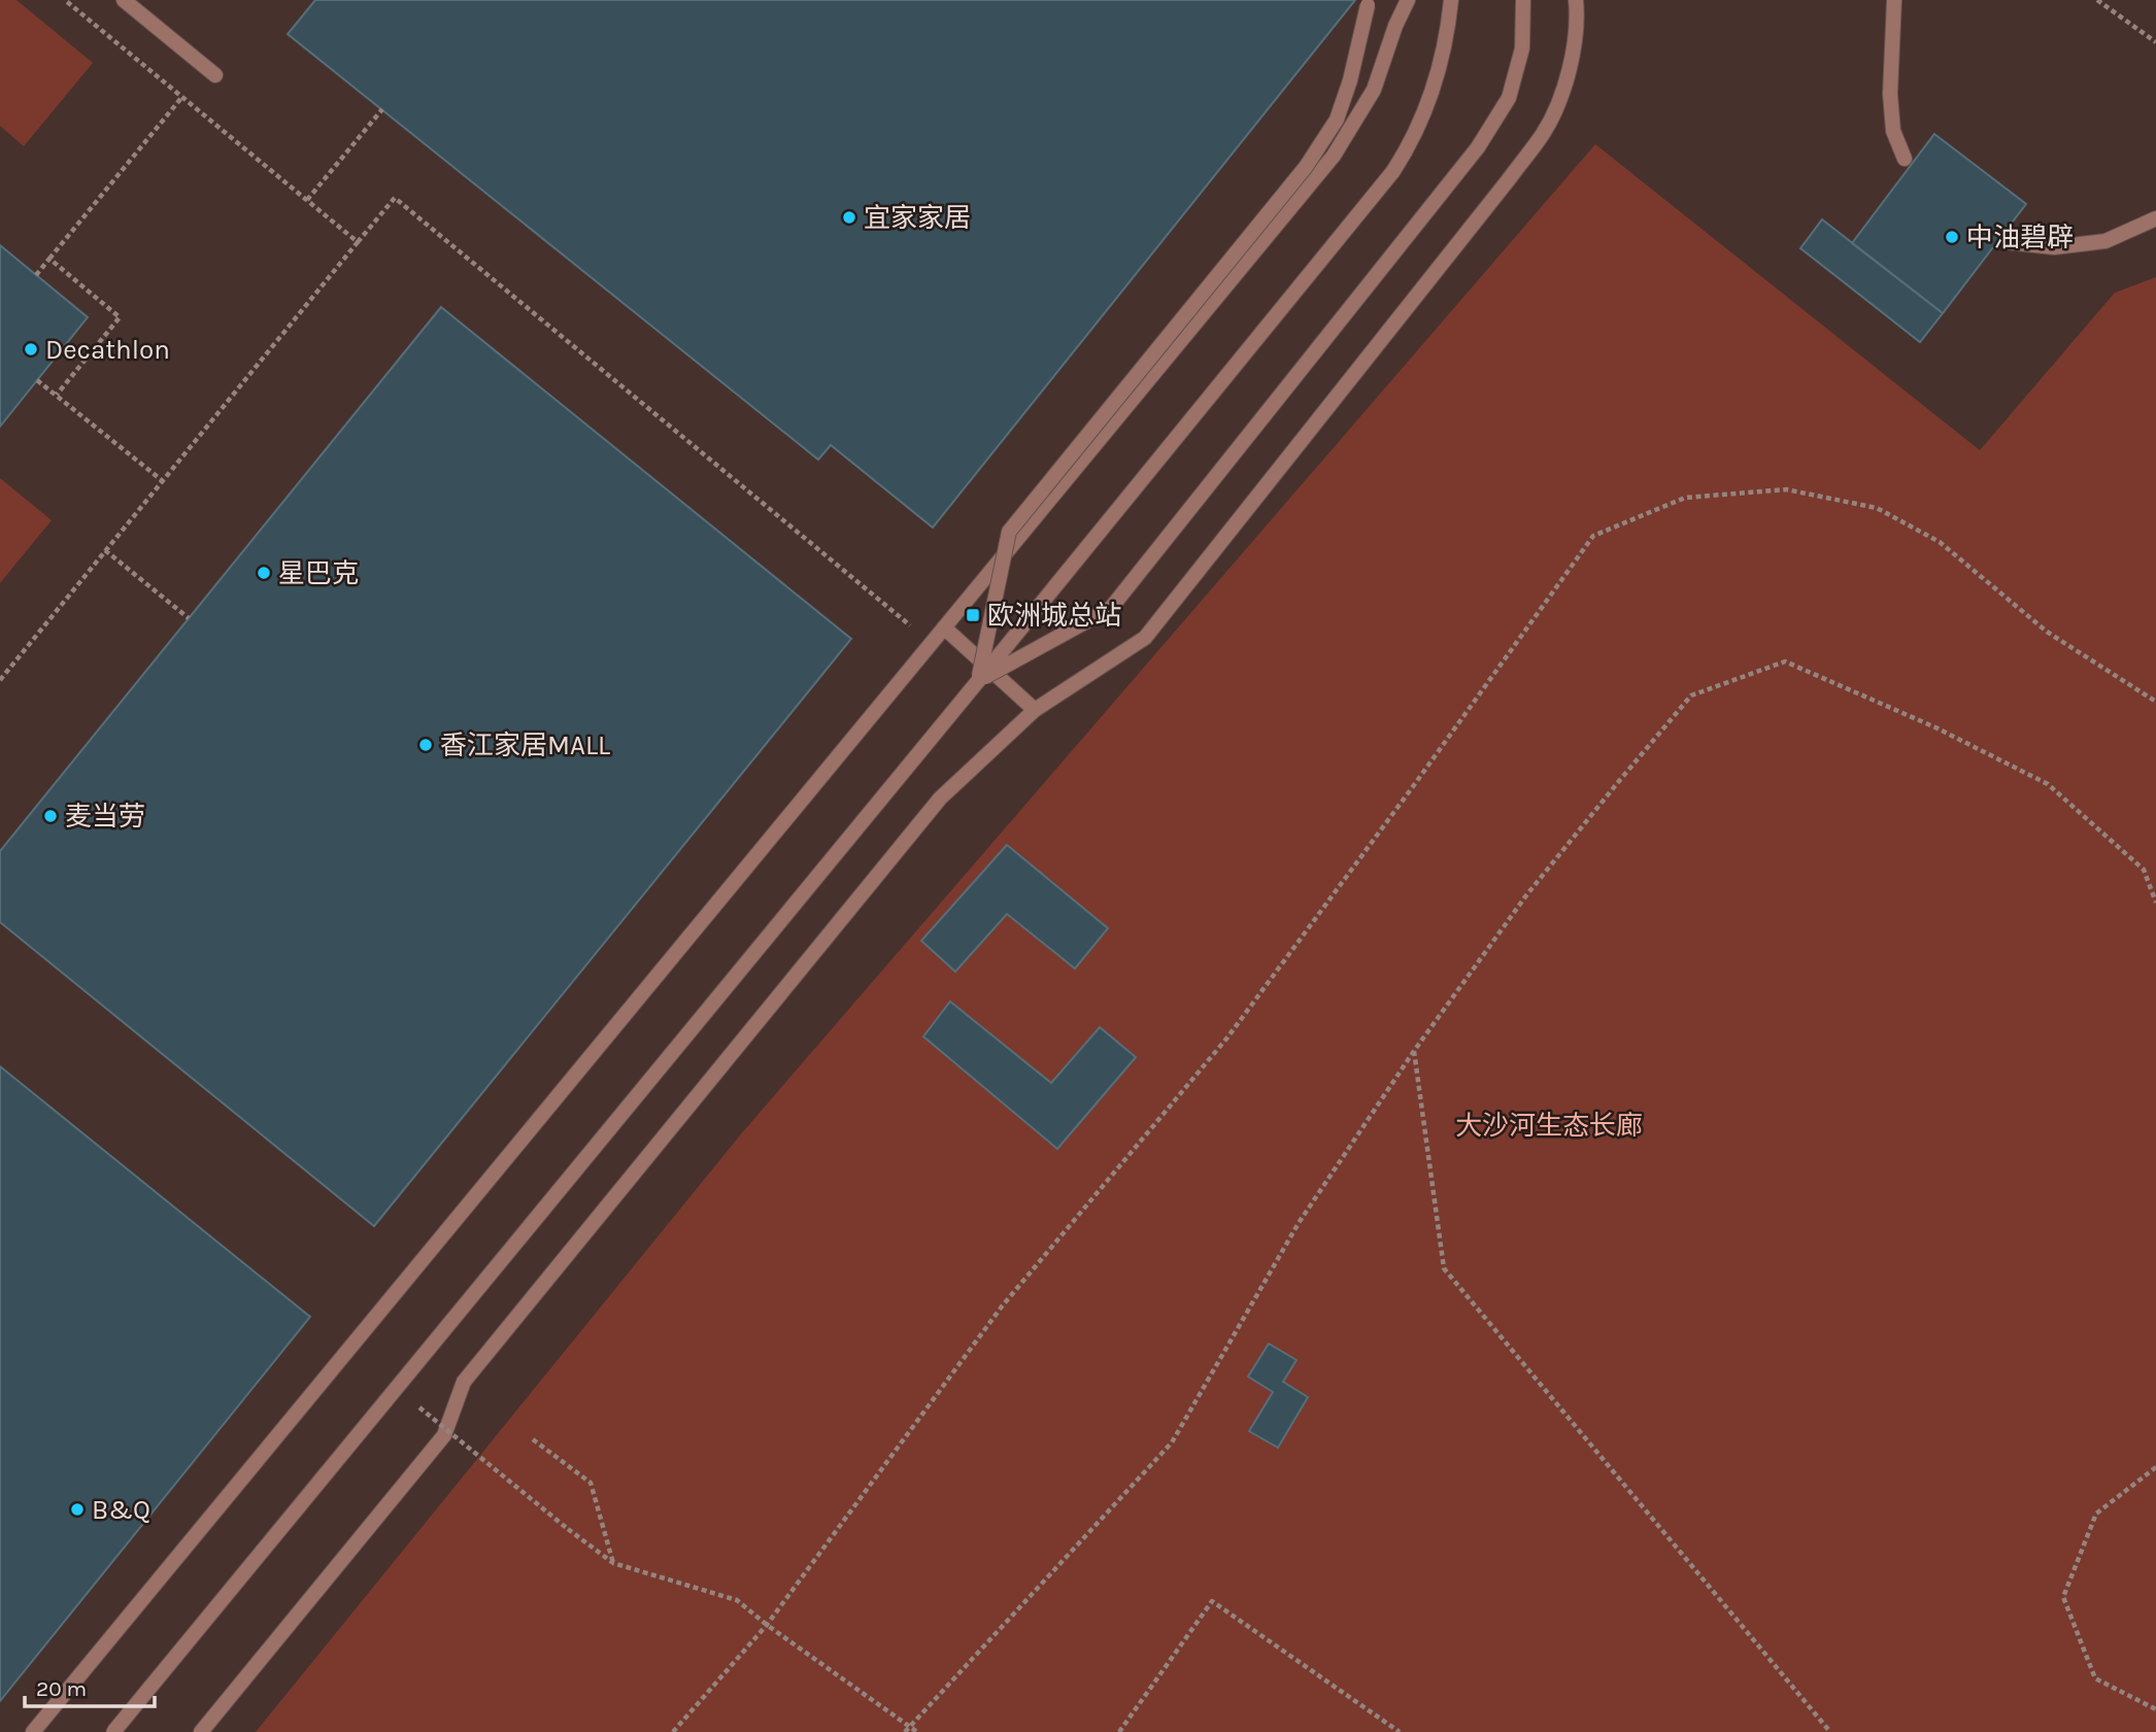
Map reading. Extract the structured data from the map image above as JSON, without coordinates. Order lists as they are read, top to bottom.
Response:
{
  "parks": ["大沙河生态长廊"],
  "places": {
    "other": [
      "宜家家居",
      "中油碧辟",
      "Decathlon",
      "星巴克",
      "香江家居MALL",
      "麦当劳",
      "B&Q"
    ],
    "transit": ["欧洲城总站"]
  },
  "scale_bar": "20 m"
}
